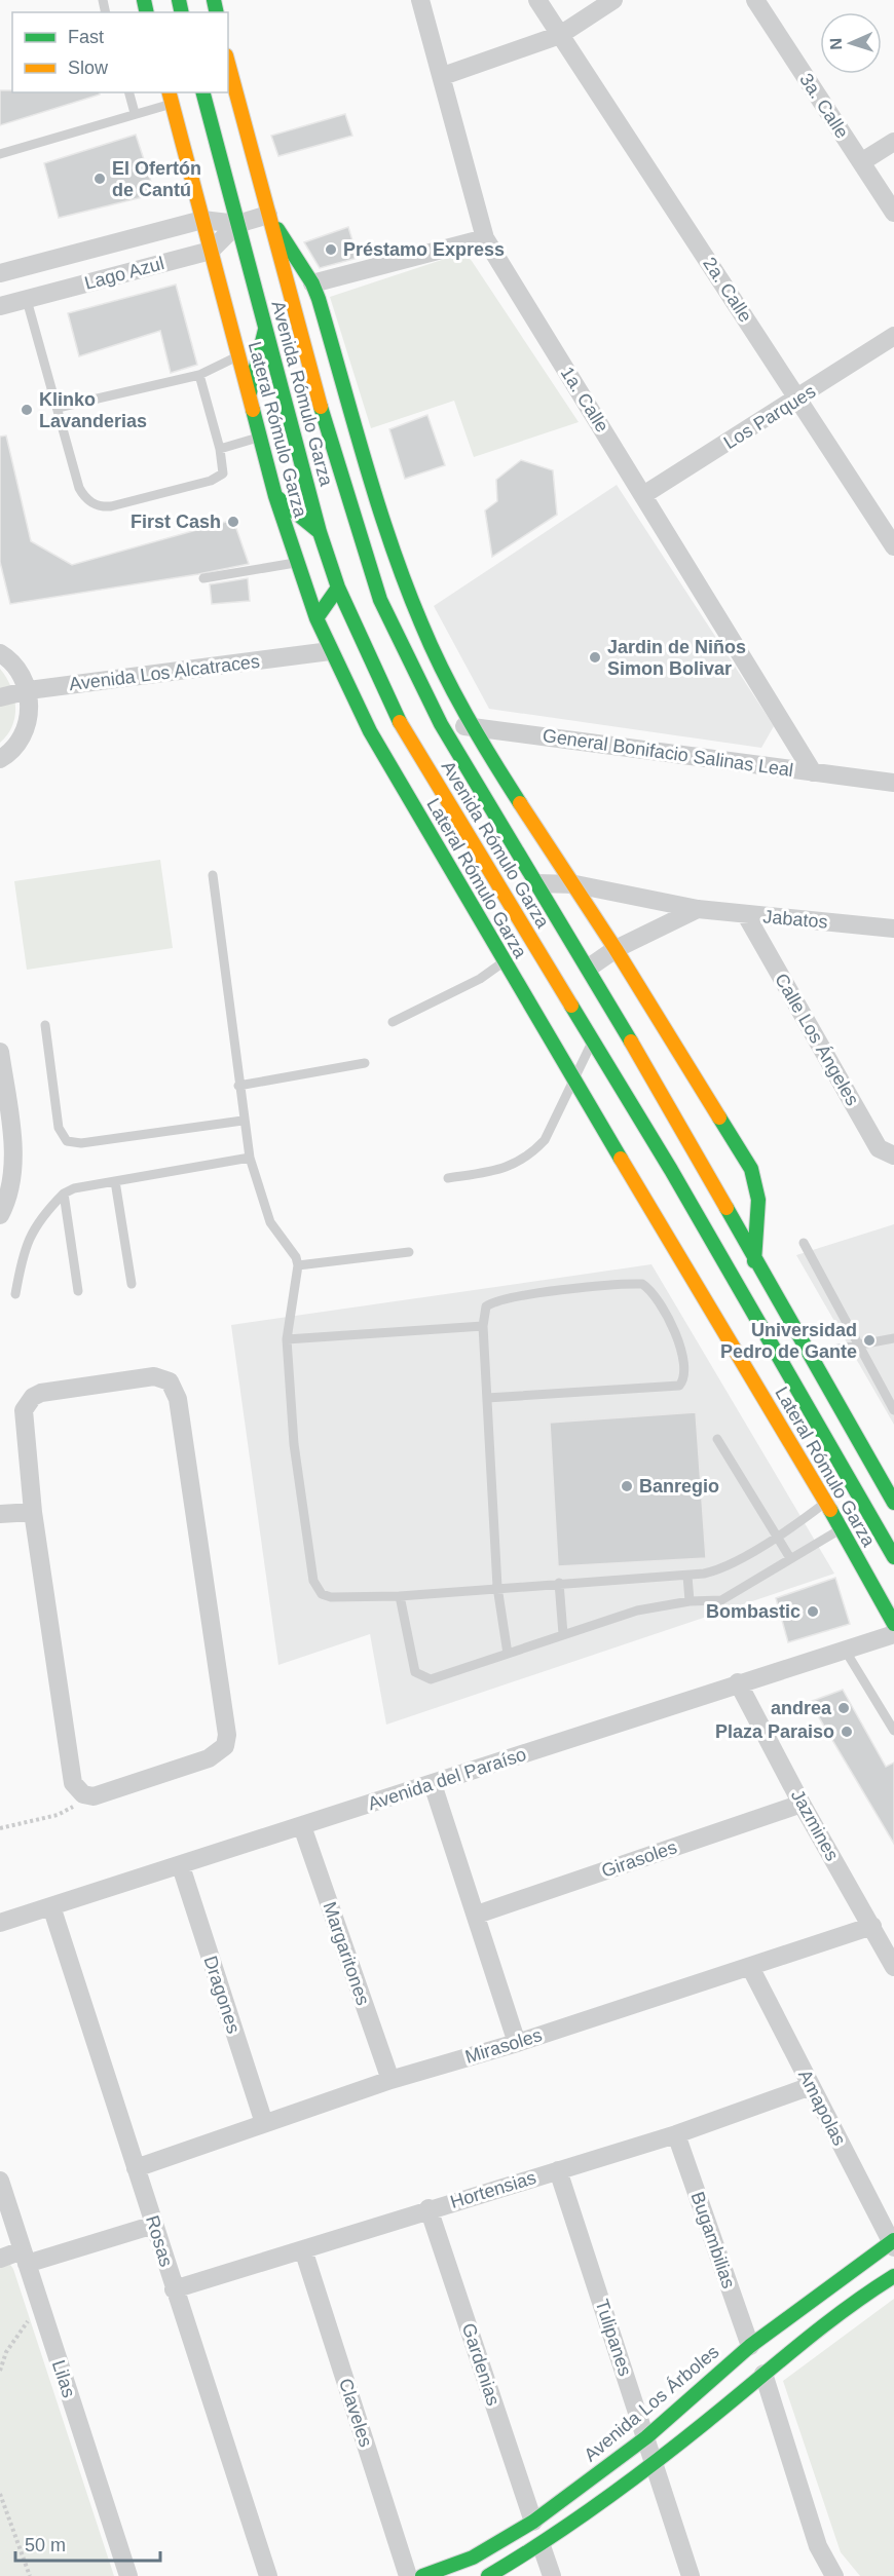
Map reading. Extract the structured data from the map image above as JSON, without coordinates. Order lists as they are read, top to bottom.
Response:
{
  "streets": {
    "street": [
      "3a. Calle",
      "Lago Azul",
      "2a. Calle",
      "Avenida Rómulo Garza",
      "1a. Calle",
      "Los Parques",
      "Lateral Rómulo Garza",
      "Avenida Los Alcatraces",
      "General Bonifacio Salinas Leal",
      "Jabatos",
      "Calle Los Ángeles",
      "Avenida del Paraíso",
      "Jazmines",
      "Girasoles",
      "Margaritones",
      "Dragones",
      "Mirasoles",
      "Amapolas",
      "Hortensias",
      "Bugambilias",
      "Rosas",
      "Tulipanes",
      "Gardenias",
      "Lilas",
      "Avenida Los Árboles",
      "Claveles"
    ]
  },
  "crossings": [
    ["Lago Azul", "Avenida Rómulo Garza"],
    ["Lago Azul", "Lateral Rómulo Garza"],
    ["2a. Calle", "Los Parques"],
    ["Avenida Rómulo Garza", "General Bonifacio Salinas Leal"],
    ["Avenida Rómulo Garza", "Jabatos"],
    ["1a. Calle", "Los Parques"],
    ["1a. Calle", "General Bonifacio Salinas Leal"],
    ["Lateral Rómulo Garza", "Avenida Los Alcatraces"],
    ["Jabatos", "Calle Los Ángeles"],
    ["Avenida del Paraíso", "Jazmines"],
    ["Avenida del Paraíso", "Margaritones"],
    ["Avenida del Paraíso", "Dragones"],
    ["Avenida del Paraíso", "Rosas"],
    ["Jazmines", "Girasoles"],
    ["Jazmines", "Mirasoles"],
    ["Margaritones", "Mirasoles"],
    ["Dragones", "Mirasoles"],
    ["Mirasoles", "Amapolas"],
    ["Mirasoles", "Rosas"],
    ["Amapolas", "Hortensias"],
    ["Amapolas", "Avenida Los Árboles"],
    ["Hortensias", "Bugambilias"],
    ["Hortensias", "Rosas"],
    ["Hortensias", "Tulipanes"],
    ["Hortensias", "Gardenias"],
    ["Hortensias", "Claveles"],
    ["Bugambilias", "Avenida Los Árboles"],
    ["Tulipanes", "Avenida Los Árboles"],
    ["Gardenias", "Avenida Los Árboles"]
  ],
  "places": [
    "El Ofertón de Cantú",
    "Préstamo Express",
    "Klinko Lavanderias",
    "First Cash",
    "Jardin de Niños Simon Bolivar",
    "Universidad Pedro de Gante",
    "Banregio",
    "Bombastic",
    "andrea",
    "Plaza Paraiso"
  ],
  "legend": ["Fast", "Slow"],
  "scale_bar": "50 m",
  "north": "left"
}
